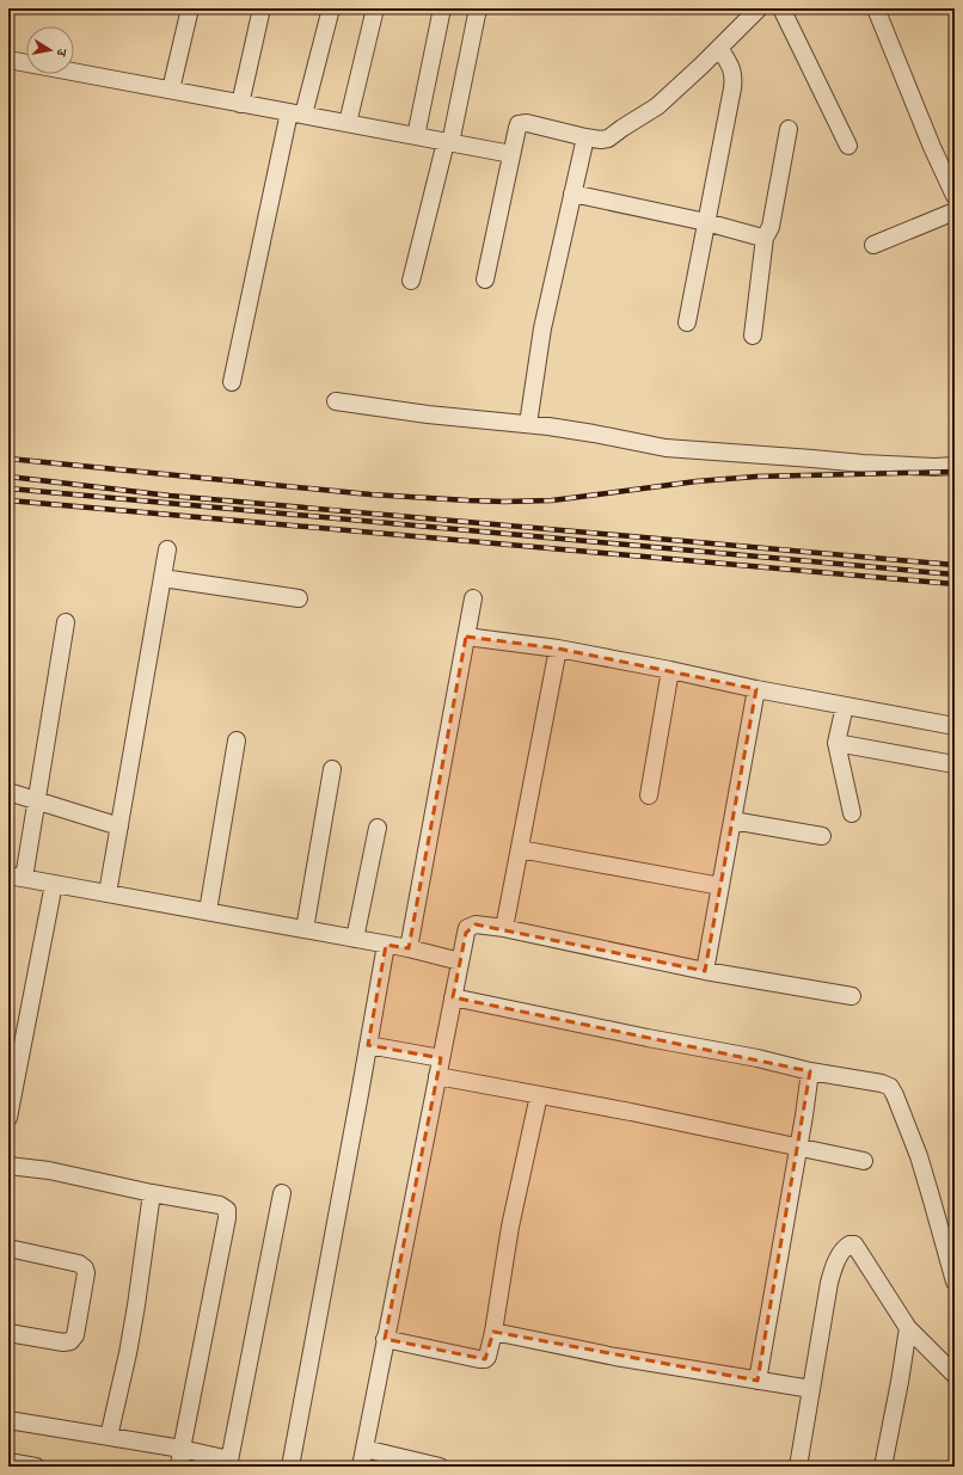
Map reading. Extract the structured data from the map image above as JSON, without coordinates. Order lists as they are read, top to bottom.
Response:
{
  "north": "right"
}
